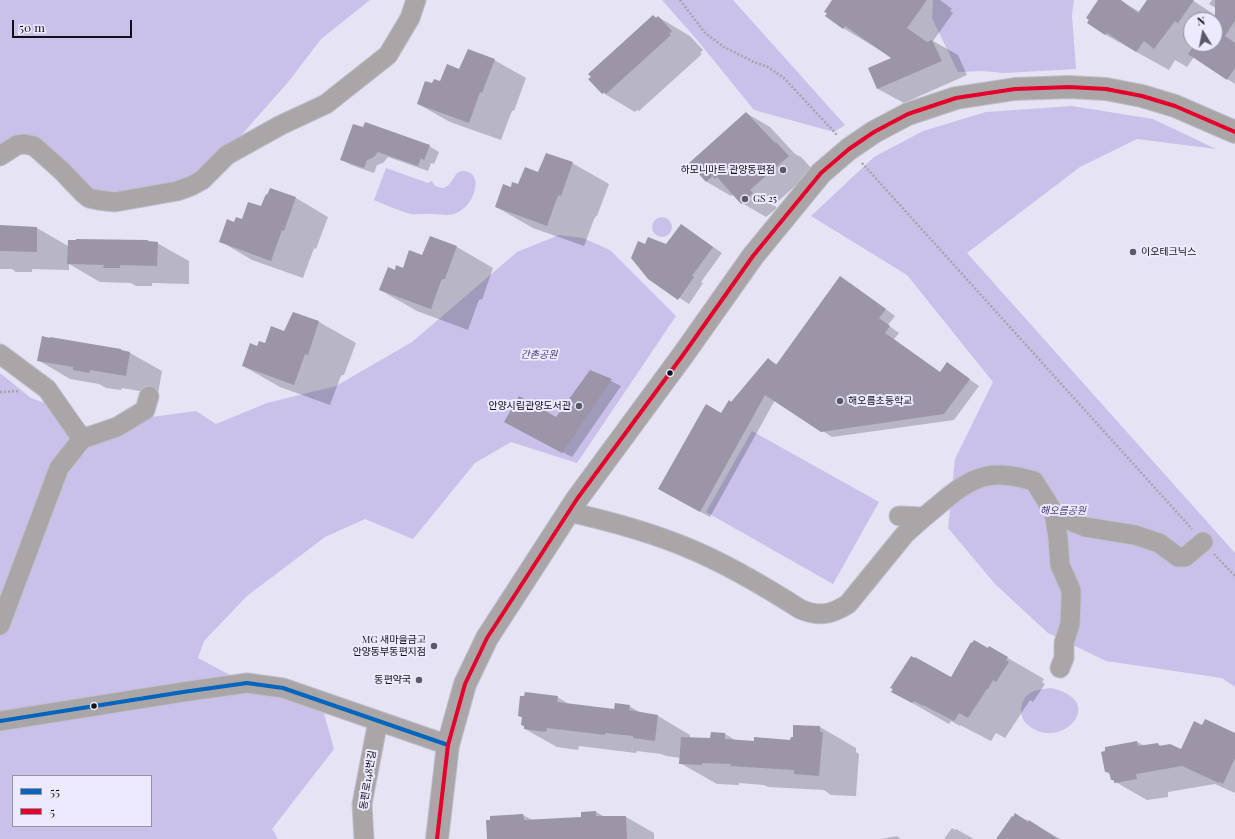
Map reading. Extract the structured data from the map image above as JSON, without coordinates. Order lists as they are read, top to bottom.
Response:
{
  "streets": {
    "street": ["동편로148번길"]
  },
  "parks": ["간촌공원", "해오름공원"],
  "places": [
    "하모니마트 관양동편점",
    "GS 25",
    "이오테크닉스",
    "해오름초등학교",
    "안양시립관양도서관",
    "MG 새마을금고 안양동부동편지점",
    "동편약국"
  ],
  "lines": ["transit line 5", "transit line 55"],
  "legend": ["55", "5"],
  "scale_bar": "50 m",
  "north": "top"
}
